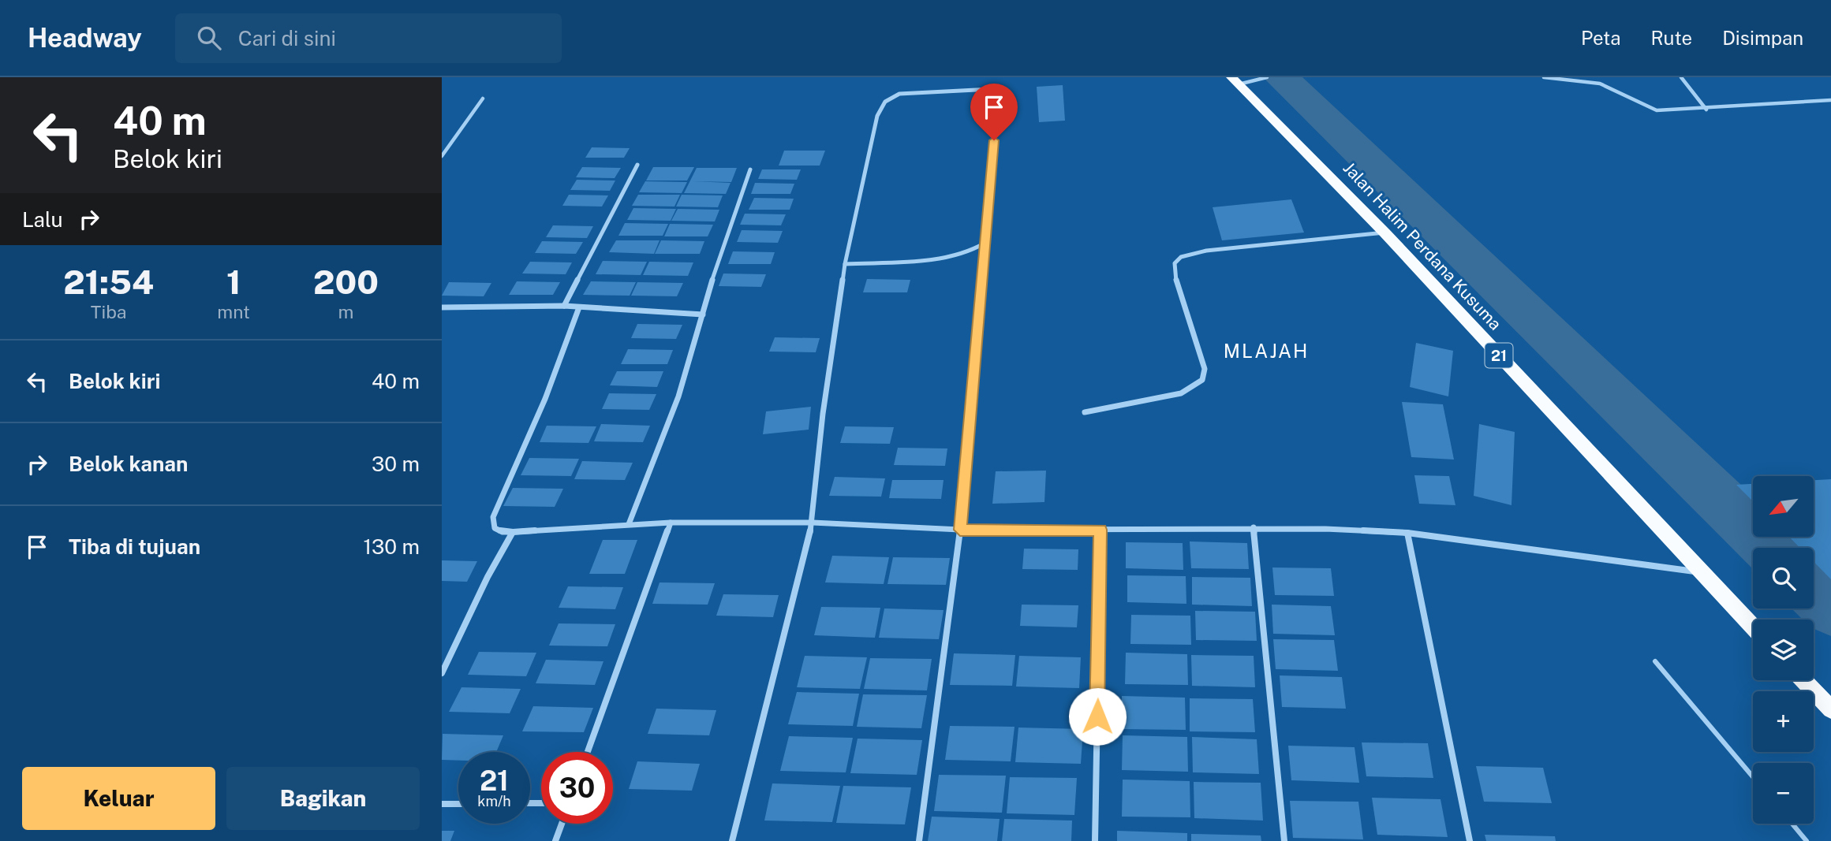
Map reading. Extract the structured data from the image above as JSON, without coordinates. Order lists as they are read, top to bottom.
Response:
{
  "streets": {
    "highway": ["Jalan Halim Perdana Kusuma", "21"]
  },
  "districts": ["MLAJAH"],
  "north": "bottom left",
  "page": {
    "header": "Headway",
    "search": "Cari di sini",
    "nav": ["Peta", "Rute", "Disimpan"],
    "turn": ["40 m", "Belok kiri"],
    "then": "Lalu",
    "eta": [
      "21:54",
      "Tiba",
      "1",
      "mnt",
      "200",
      "m"
    ],
    "list": [
      {
        "name": "Belok kiri",
        "value": "40 m"
      },
      {
        "name": "Belok kanan",
        "value": "30 m"
      },
      {
        "name": "Tiba di tujuan",
        "value": "130 m"
      }
    ],
    "map_buttons": ["+", "−"],
    "speed": "21 km/h",
    "limit": "30",
    "buttons": ["Keluar", "Bagikan"]
  }
}
